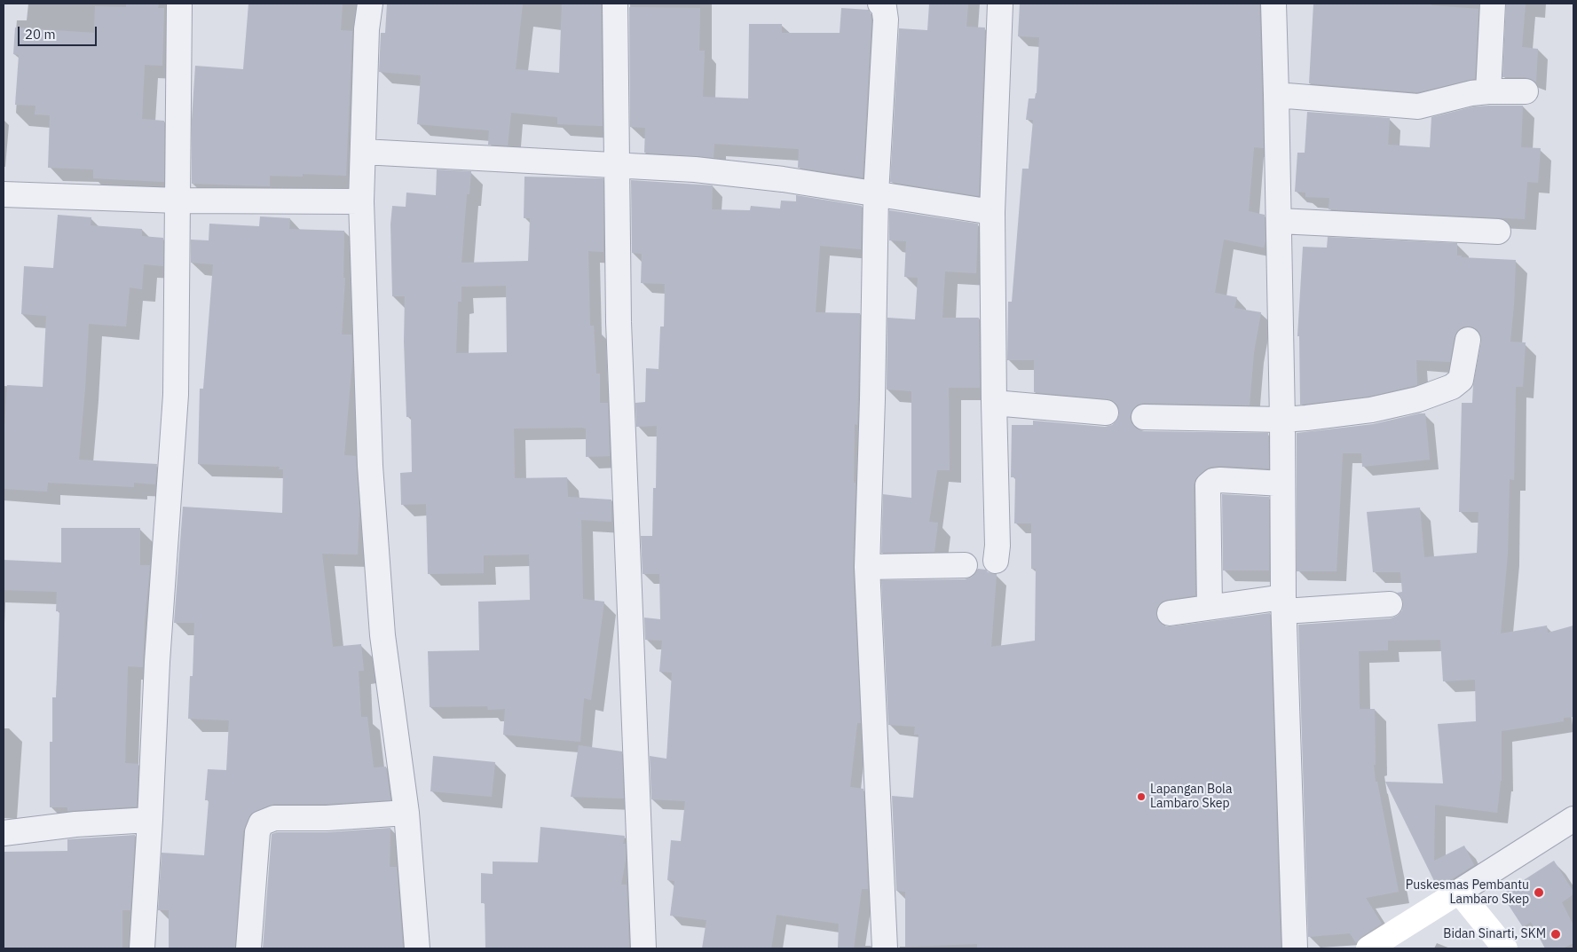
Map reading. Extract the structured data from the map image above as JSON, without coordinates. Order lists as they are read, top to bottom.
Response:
{
  "places": ["Lapangan Bola Lambaro Skep", "Puskesmas Pembantu Lambaro Skep", "Bidan Sinarti, SKM"],
  "scale_bar": "20 m"
}
